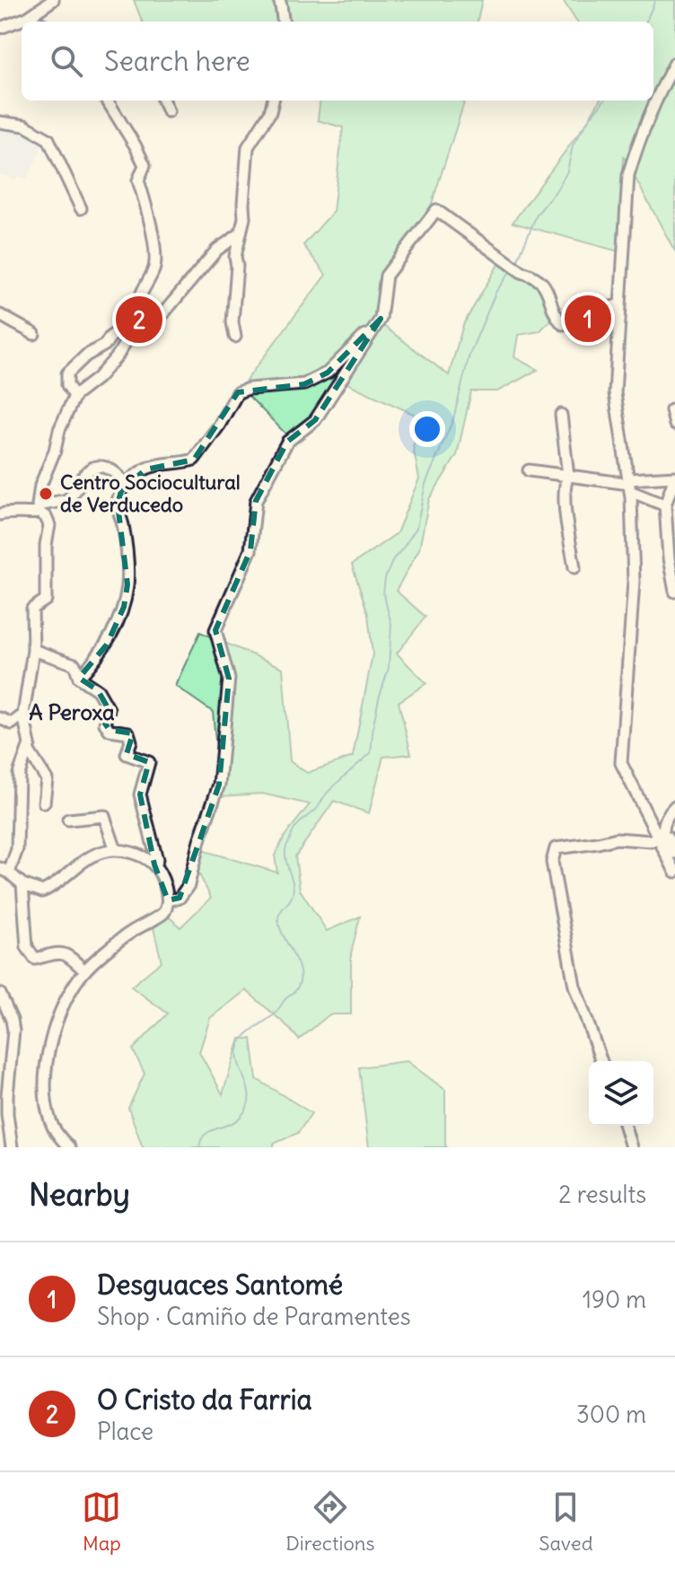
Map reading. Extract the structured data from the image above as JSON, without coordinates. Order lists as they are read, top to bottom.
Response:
{
  "districts": ["A Peroxa"],
  "places": ["Centro Sociocultural de Verducedo"],
  "page": {
    "search": "Search here",
    "pins": ["1", "2"],
    "heading": ["Nearby", "2 results"],
    "list": [
      {
        "mark": "1",
        "name": "Desguaces Santomé",
        "note": "Shop · Camiño de Paramentes",
        "value": "190 m"
      },
      {
        "mark": "2",
        "name": "O Cristo da Farria",
        "note": "Place",
        "value": "300 m"
      }
    ],
    "nav": ["Map", "Directions", "Saved"]
  }
}
